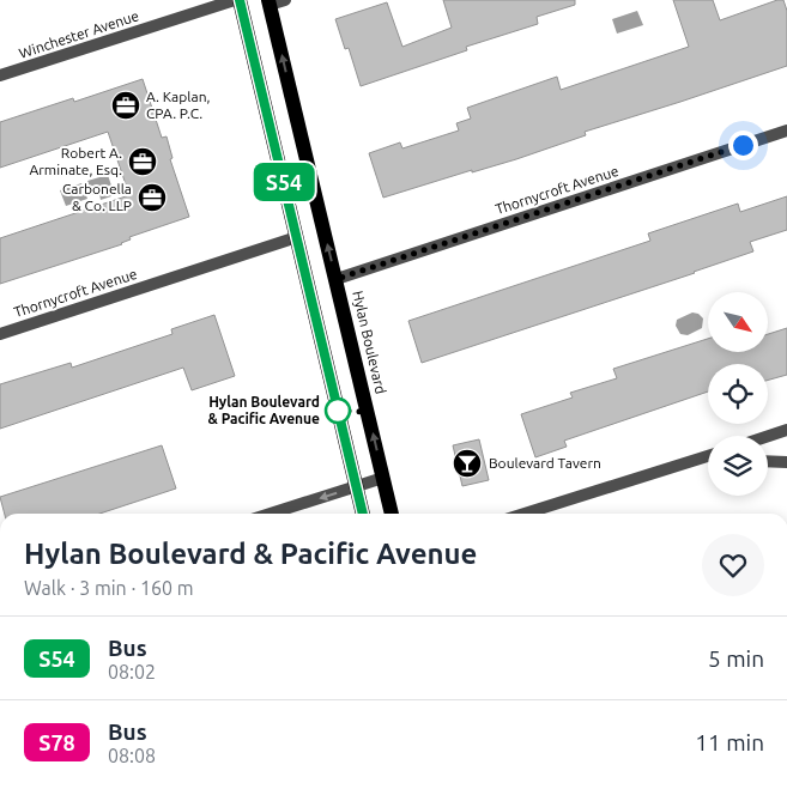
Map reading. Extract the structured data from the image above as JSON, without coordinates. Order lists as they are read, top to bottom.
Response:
{
  "streets": {
    "main road": ["Hylan Boulevard"],
    "street": ["Winchester Avenue", "Thornycroft Avenue"]
  },
  "crossings": [
    ["Thornycroft Avenue", "Hylan Boulevard"]
  ],
  "places": {
    "office": ["A. Kaplan, CPA. P.C.", "Robert A. Arminate, Esq.", "Carbonella & Co. LLP"],
    "other": ["Hylan Boulevard & Pacific Avenue"],
    "bar": ["Boulevard Tavern"]
  },
  "lines": ["bus line S54"],
  "north": "bottom right",
  "page": {
    "on_map": "S54",
    "heading": ["Hylan Boulevard & Pacific Avenue", "Walk · 3 min · 160 m"],
    "list": [
      {
        "mark": "S54",
        "name": "Bus",
        "note": "08:02",
        "value": "5 min"
      },
      {
        "mark": "S78",
        "name": "Bus",
        "note": "08:08",
        "value": "11 min"
      }
    ]
  }
}
